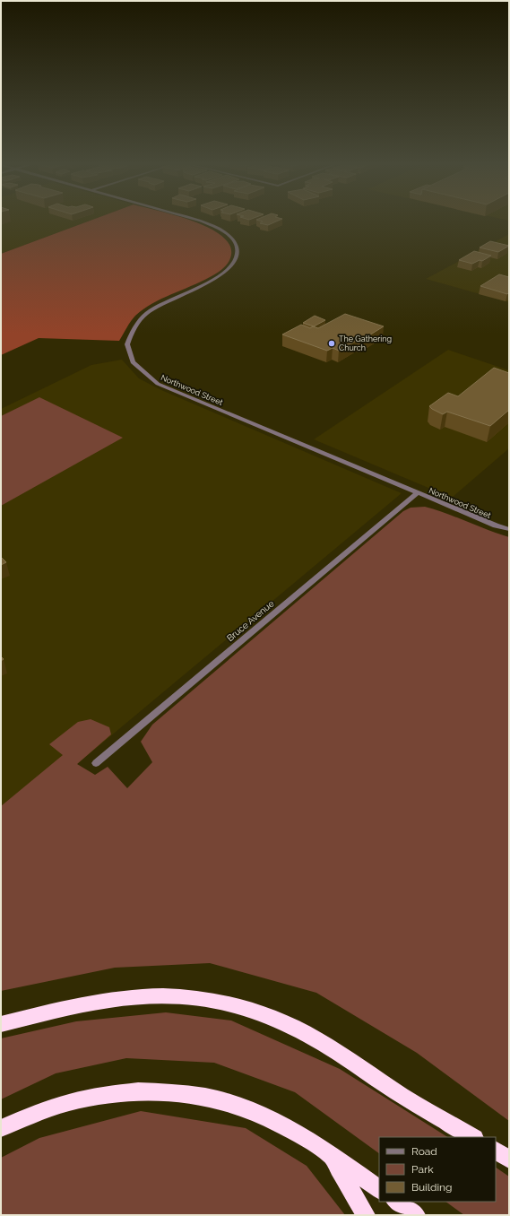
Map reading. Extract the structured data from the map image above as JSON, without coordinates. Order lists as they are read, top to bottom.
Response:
{
  "streets": {
    "street": ["Northwood Street", "Bruce Avenue"]
  },
  "crossings": [
    ["Northwood Street", "Bruce Avenue"]
  ],
  "places": ["The Gathering Church"],
  "legend": ["Road", "Park", "Building"]
}
